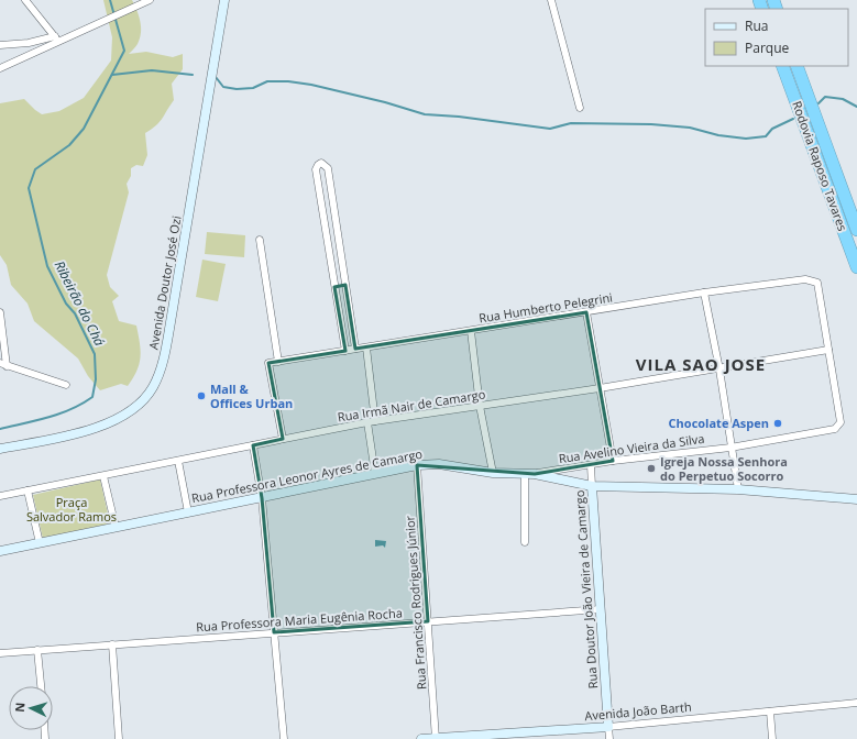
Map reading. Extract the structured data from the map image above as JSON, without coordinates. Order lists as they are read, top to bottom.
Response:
{
  "streets": {
    "highway": ["Rodovia Raposo Tavares"],
    "main road": [
      "Avenida Doutor José Ozi",
      "Rua Professora Leonor Ayres de Camargo",
      "Rua Doutor João Vieira de Camargo",
      "Avenida João Barth"
    ],
    "street": [
      "Rua Humberto Pelegrini",
      "Rua Irmã Nair de Camargo",
      "Rua Avelino Vieira da Silva",
      "Rua Francisco Rodrigues Júnior",
      "Rua Professora Maria Eugênia Rocha"
    ]
  },
  "crossings": [
    ["Rua Humberto Pelegrini", "Rua Irmã Nair de Camargo"],
    ["Rua Humberto Pelegrini", "Rua Avelino Vieira da Silva"],
    ["Rua Irmã Nair de Camargo", "Rua Avelino Vieira da Silva"],
    ["Rua Avelino Vieira da Silva", "Rua Professora Leonor Ayres de Camargo"],
    ["Rua Avelino Vieira da Silva", "Rua Doutor João Vieira de Camargo"],
    ["Rua Professora Leonor Ayres de Camargo", "Rua Doutor João Vieira de Camargo"],
    ["Rua Professora Leonor Ayres de Camargo", "Rua Francisco Rodrigues Júnior"],
    ["Rua Doutor João Vieira de Camargo", "Rua Professora Maria Eugênia Rocha"],
    ["Rua Doutor João Vieira de Camargo", "Avenida João Barth"],
    ["Rua Francisco Rodrigues Júnior", "Rua Professora Maria Eugênia Rocha"],
    ["Rua Francisco Rodrigues Júnior", "Avenida João Barth"]
  ],
  "districts": ["VILA SAO JOSE"],
  "water": ["Ribeirão do Chá"],
  "parks": ["Praça Salvador Ramos"],
  "places": ["Mall & Offices Urban", "Chocolate Aspen", "Igreja Nossa Senhora do Perpetuo Socorro"],
  "legend": ["Rua", "Parque"],
  "north": "left"
}
